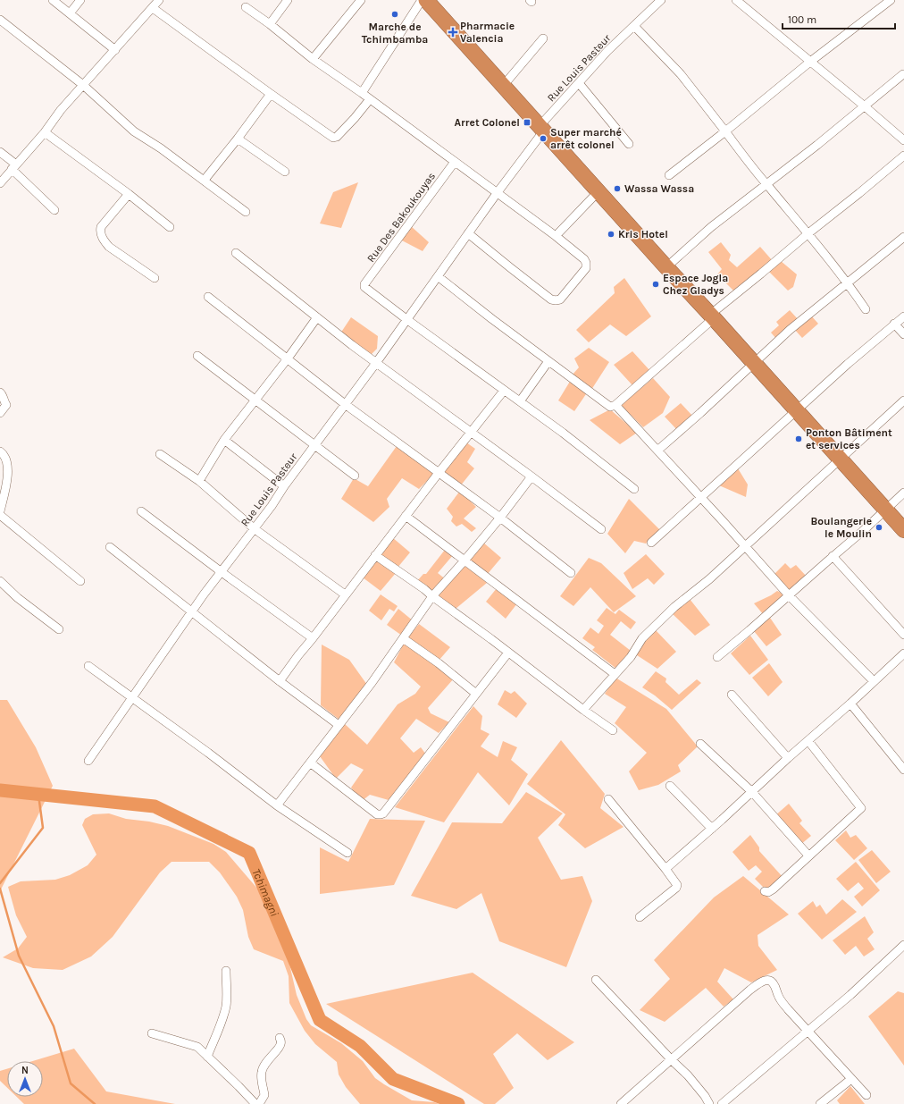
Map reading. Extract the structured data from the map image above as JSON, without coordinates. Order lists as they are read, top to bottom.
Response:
{
  "streets": {
    "street": ["Rue Louis Pasteur", "Rue Des Bakoukouyas"]
  },
  "crossings": [
    ["Rue Louis Pasteur", "Rue Des Bakoukouyas"]
  ],
  "water": ["Tchimagni"],
  "places": {
    "other": [
      "Marche de Tchimbamba",
      "Super marché arrêt colonel",
      "Wassa Wassa",
      "Kris Hotel",
      "Espace Jogla Chez Gladys",
      "Ponton Bâtiment et services",
      "Boulangerie le Moulin"
    ],
    "health": ["Pharmacie Valencia"],
    "transit": ["Arret Colonel"]
  },
  "scale_bar": "100 m",
  "north": "top"
}
